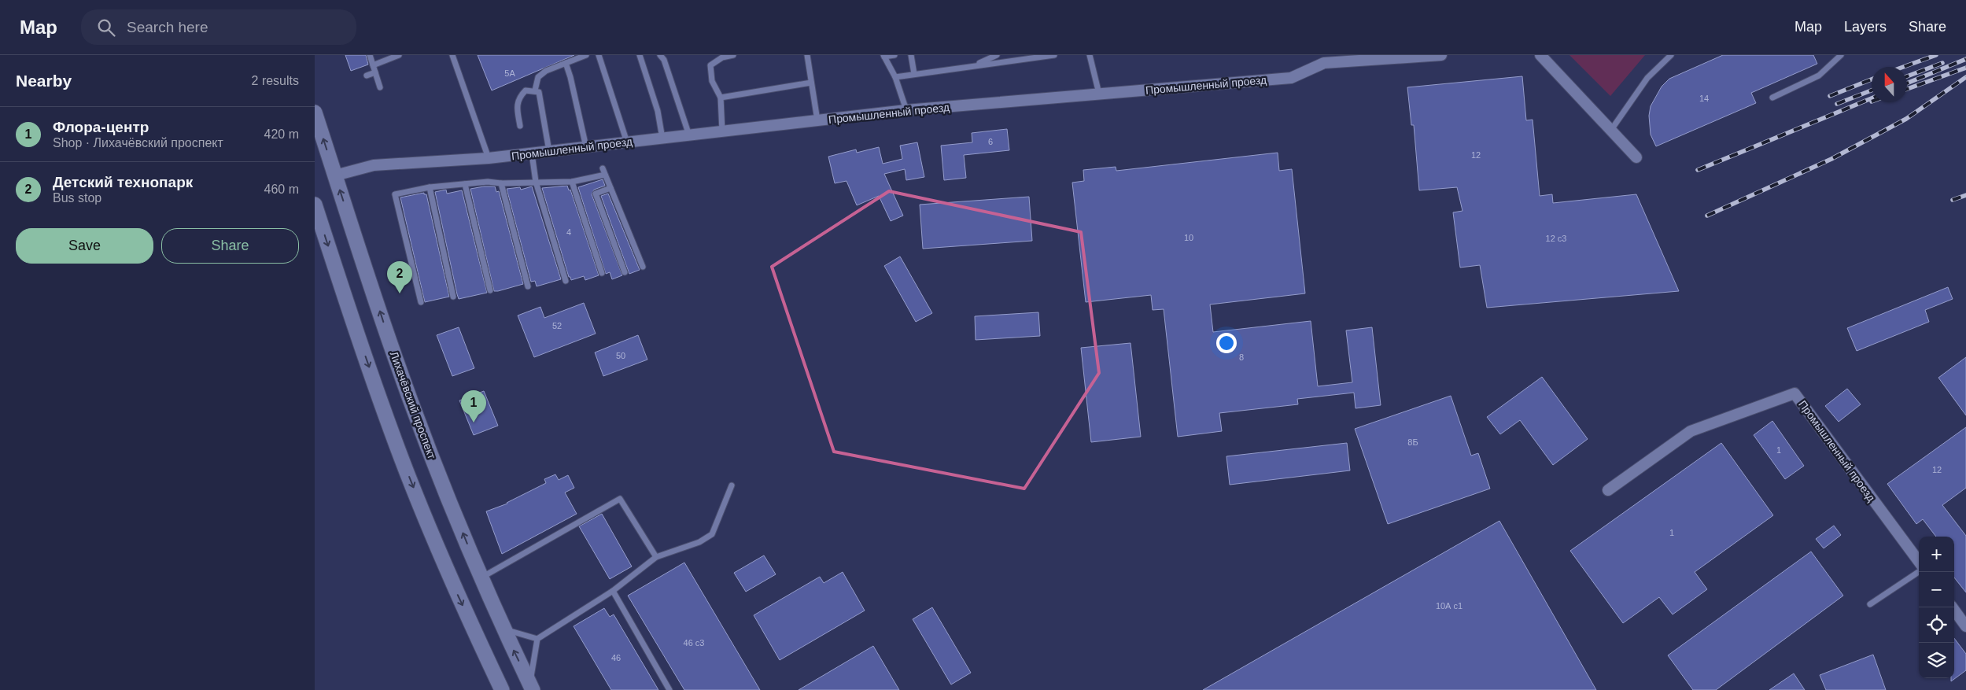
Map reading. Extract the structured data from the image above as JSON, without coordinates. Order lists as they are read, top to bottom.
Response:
{
  "streets": {
    "main road": ["Лихачёвский проспект"],
    "street": ["Промышленный проезд"]
  },
  "crossings": [
    ["Промышленный проезд", "Лихачёвский проспект"]
  ],
  "house_numbers": [
    "5А",
    "14",
    "6",
    "12",
    "4",
    "10",
    "12 с3",
    "52",
    "50",
    "8",
    "8Б",
    "1",
    "12",
    "1",
    "10А с1",
    "46 с3",
    "46"
  ],
  "north": "top",
  "page": {
    "header": "Map",
    "search": "Search here",
    "nav": ["Map", "Layers", "Share"],
    "heading": ["Nearby", "2 results"],
    "list": [
      {
        "mark": "1",
        "name": "Флора-центр",
        "note": "Shop · Лихачёвский проспект",
        "value": "420 m"
      },
      {
        "mark": "2",
        "name": "Детский технопарк",
        "note": "Bus stop",
        "value": "460 m"
      }
    ],
    "buttons": ["Save", "Share"],
    "pins": ["2", "1"],
    "map_buttons": ["+", "−"]
  }
}
